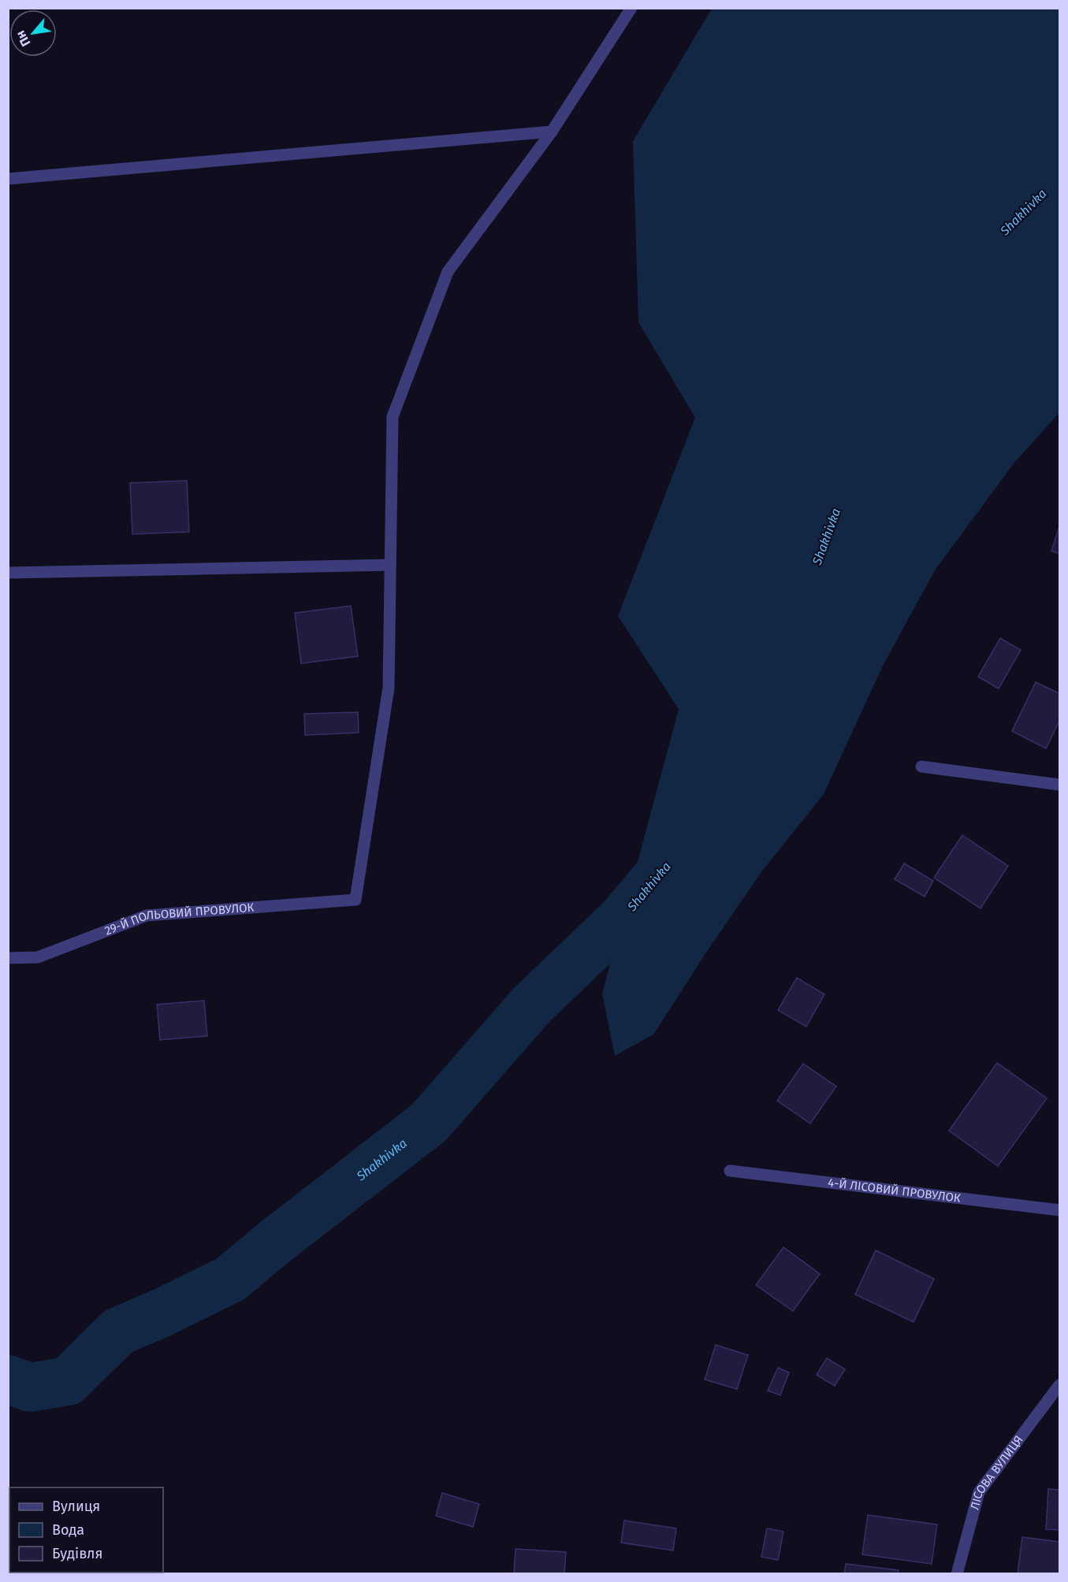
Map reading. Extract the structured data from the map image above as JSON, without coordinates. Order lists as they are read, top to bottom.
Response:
{
  "streets": {
    "street": ["29-Й ПОЛЬОВИЙ ПРОВУЛОК", "4-Й ЛІСОВИЙ ПРОВУЛОК", "ЛІСОВА ВУЛИЦЯ"]
  },
  "water": ["Shakhivka"],
  "legend": ["Вулиця", "Вода", "Будівля"],
  "north": "bottom left"
}
